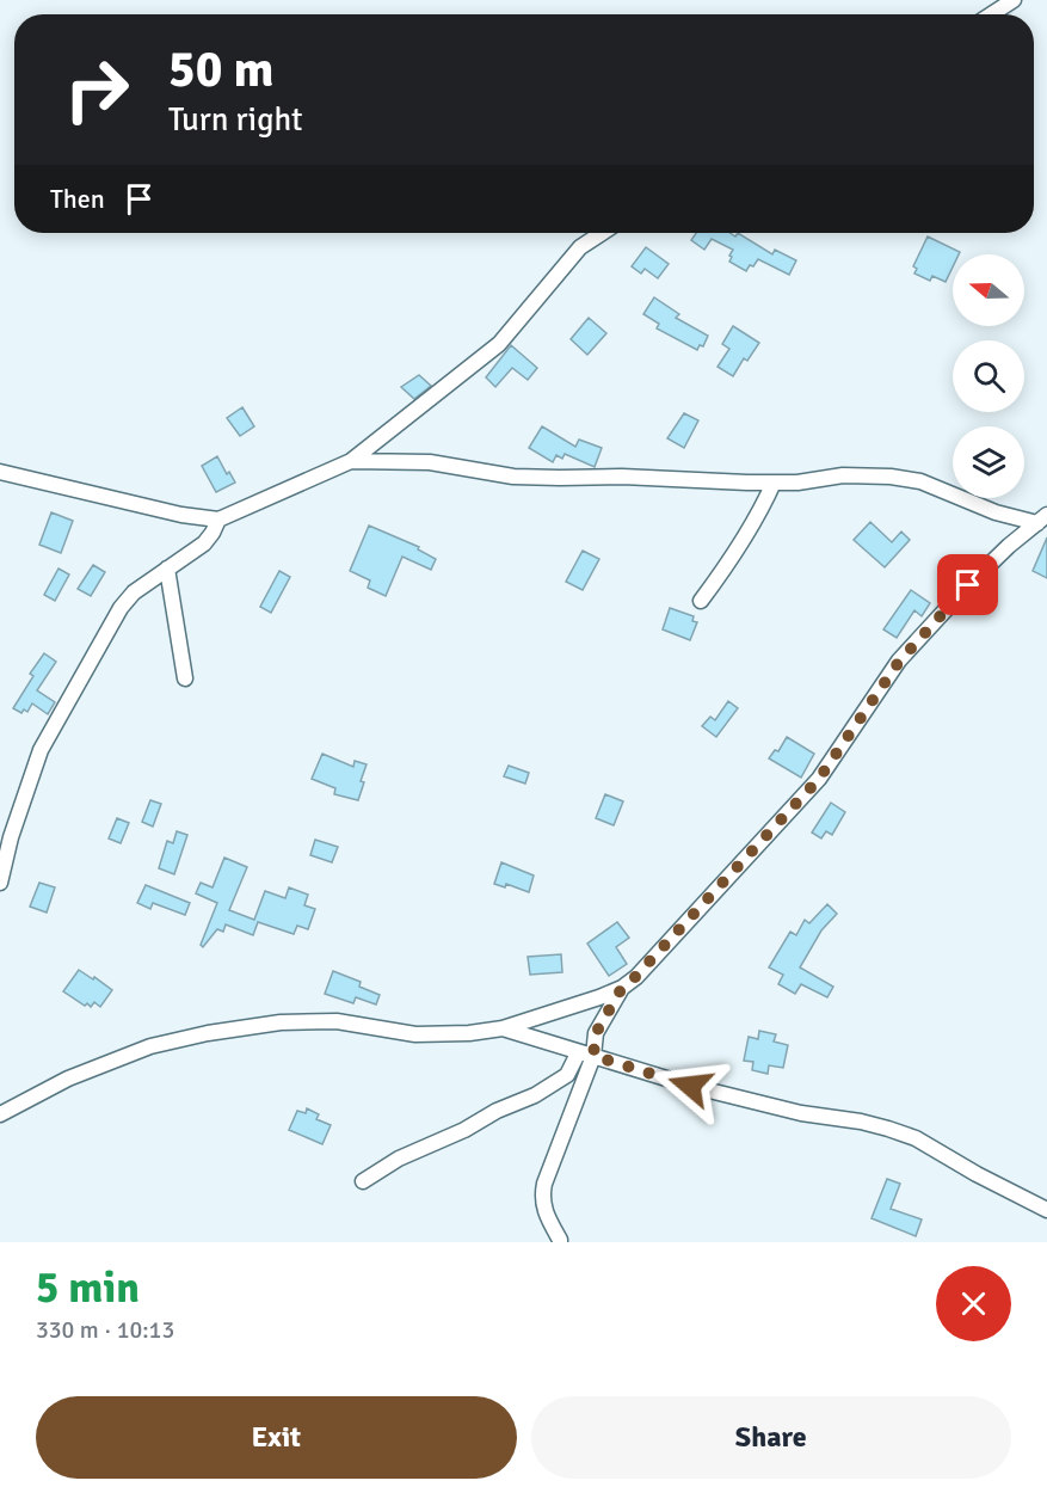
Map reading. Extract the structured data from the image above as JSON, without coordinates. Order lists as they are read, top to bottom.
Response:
{
  "north": "left",
  "page": {
    "turn": ["50 m", "Turn right"],
    "then": "Then",
    "heading": ["5 min", "330 m · 10:13"],
    "buttons": ["Exit", "Share"]
  }
}
